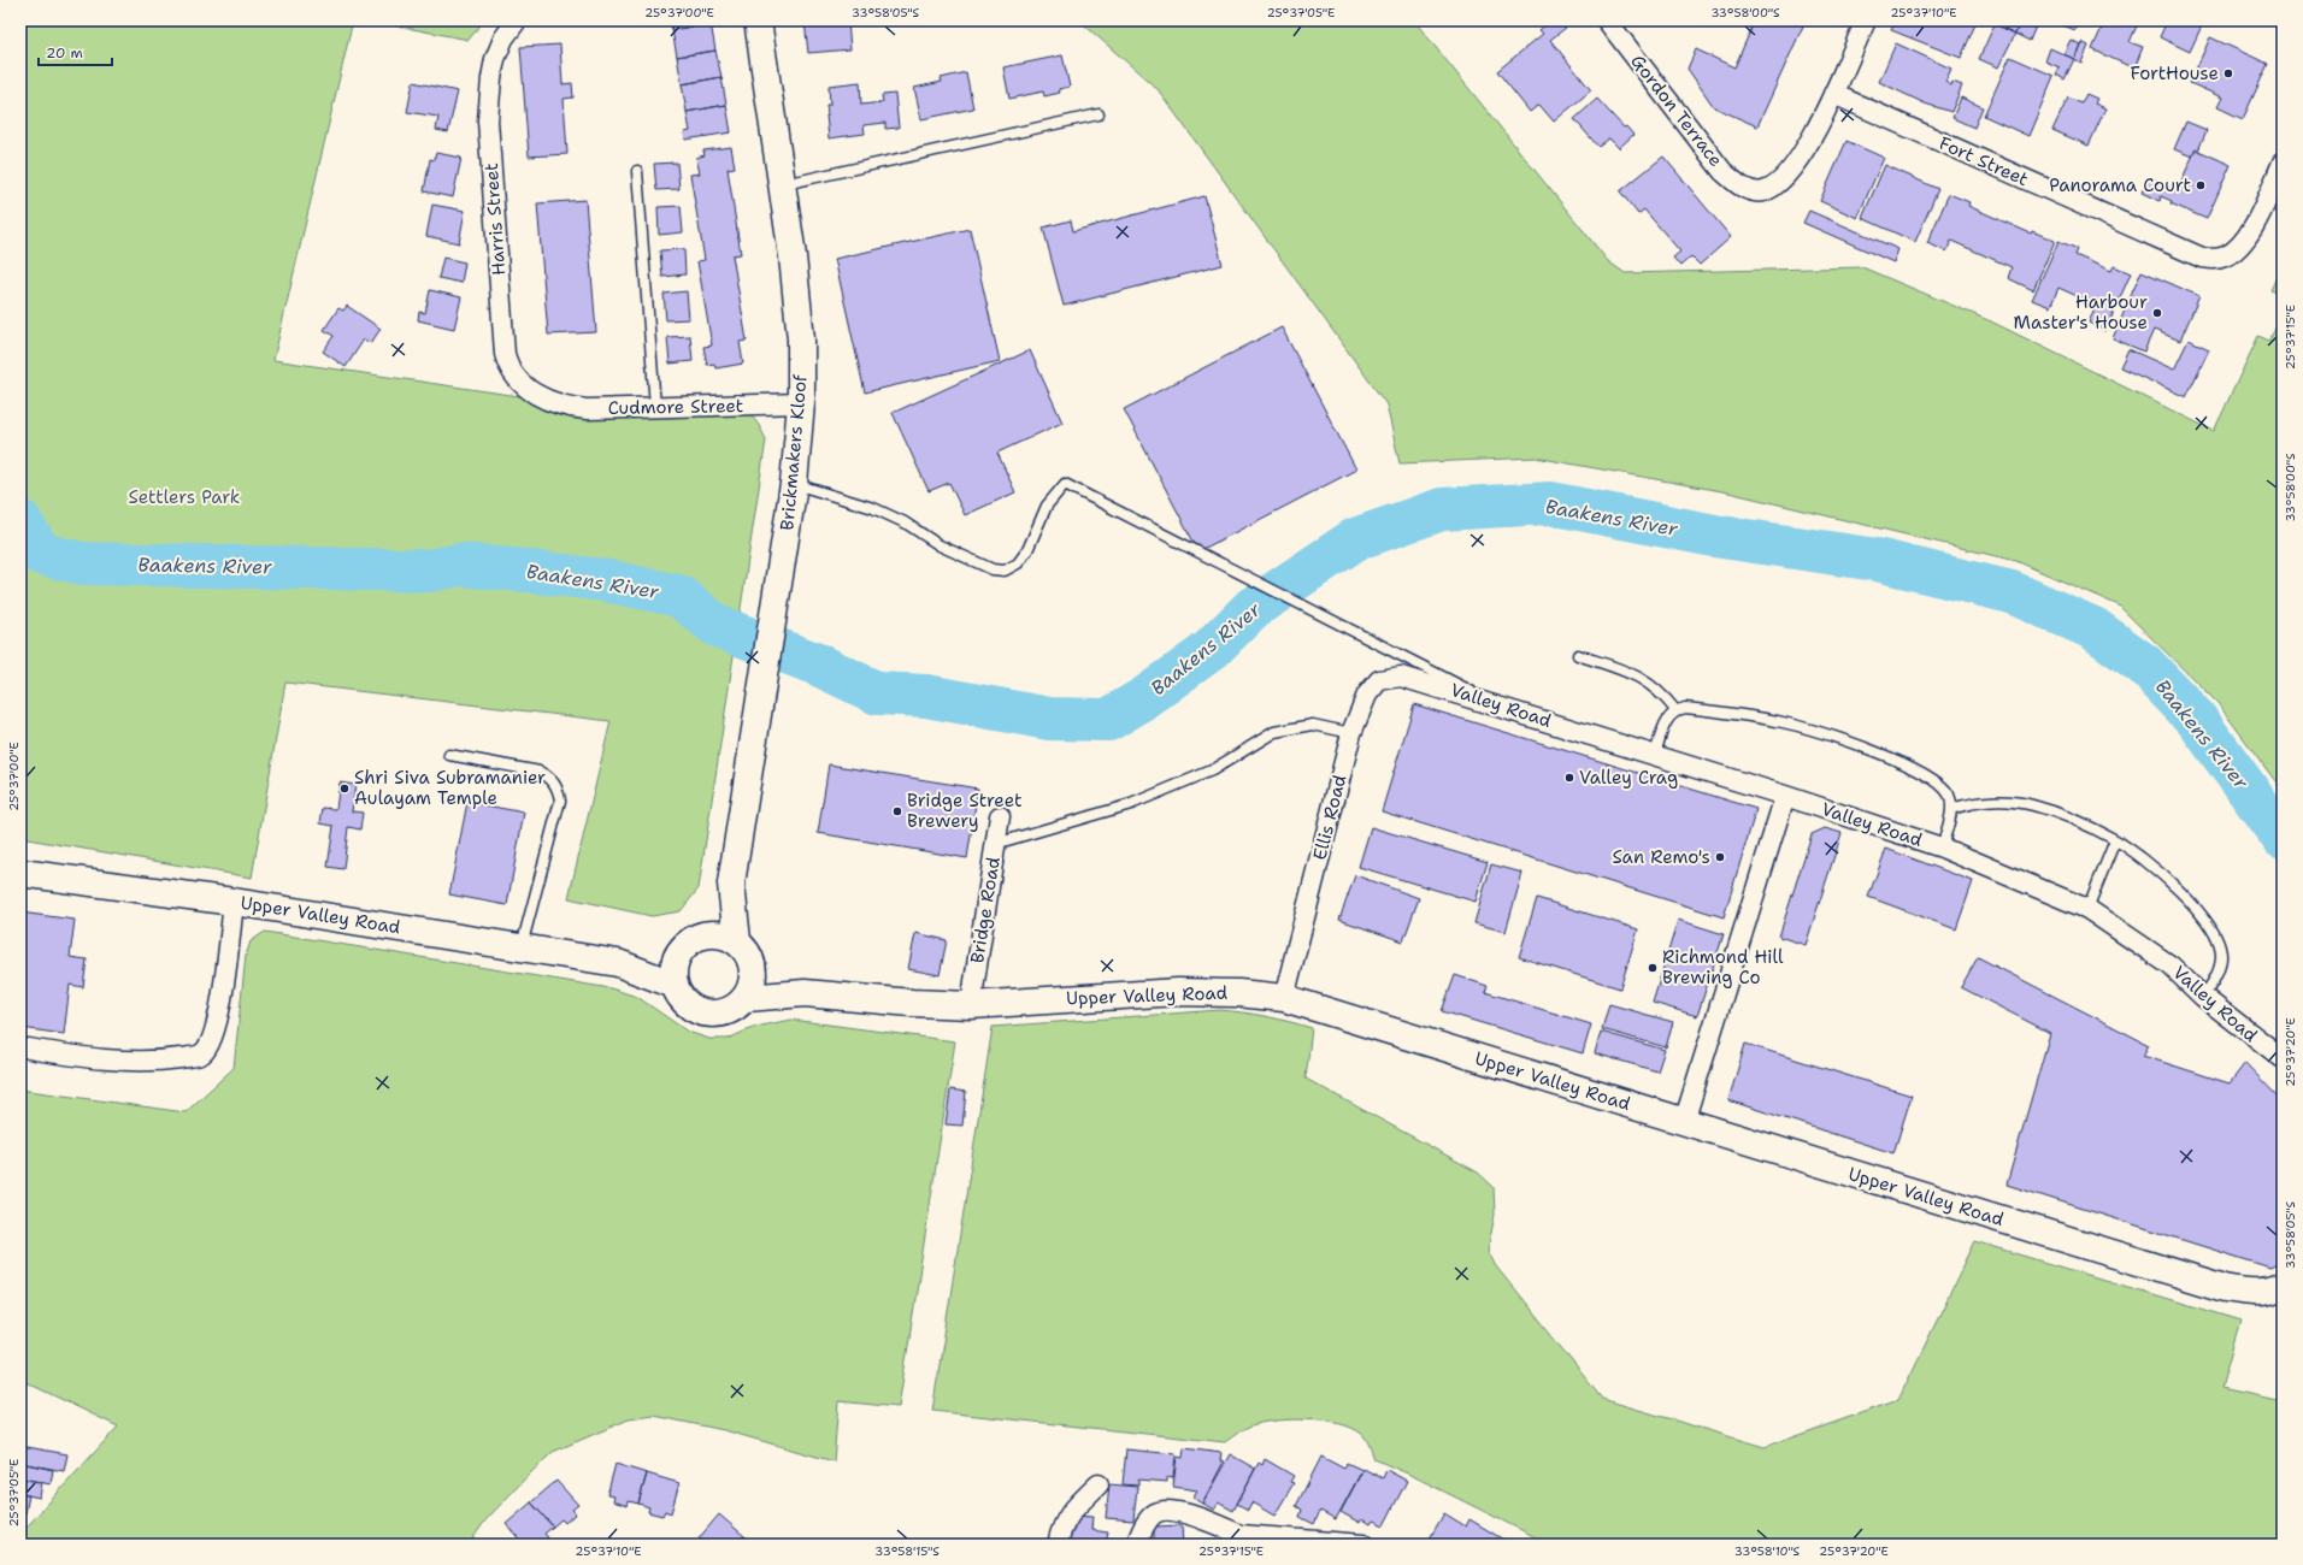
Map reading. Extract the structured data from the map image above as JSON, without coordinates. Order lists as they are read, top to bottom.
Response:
{
  "streets": {
    "street": [
      "Gordon Terrace",
      "Fort Street",
      "Harris Street",
      "Cudmore Street",
      "Brickmakers Kloof",
      "Valley Road",
      "Ellis Road",
      "Bridge Road",
      "Upper Valley Road"
    ]
  },
  "crossings": [
    ["Gordon Terrace", "Fort Street"],
    ["Harris Street", "Cudmore Street"],
    ["Cudmore Street", "Brickmakers Kloof"],
    ["Brickmakers Kloof", "Upper Valley Road"],
    ["Valley Road", "Ellis Road"],
    ["Ellis Road", "Upper Valley Road"],
    ["Bridge Road", "Upper Valley Road"]
  ],
  "water": ["Baakens River"],
  "parks": ["Settlers Park"],
  "places": [
    "FortHouse",
    "Panorama Court",
    "Harbour Master's House",
    "Valley Crag",
    "Shri Siva Subramanier Aulayam Temple",
    "Bridge Street Brewery",
    "San Remo's",
    "Richmond Hill Brewing Co"
  ],
  "scale_bar": "20 m",
  "coordinates": [
    "25°37'00\"E",
    "33°58'05\"S",
    "25°37'05\"E",
    "33°58'00\"S",
    "25°37'10\"E",
    "25°37'15\"E",
    "25°37'20\"E",
    "33°58'15\"S",
    "33°58'10\"S"
  ]
}
